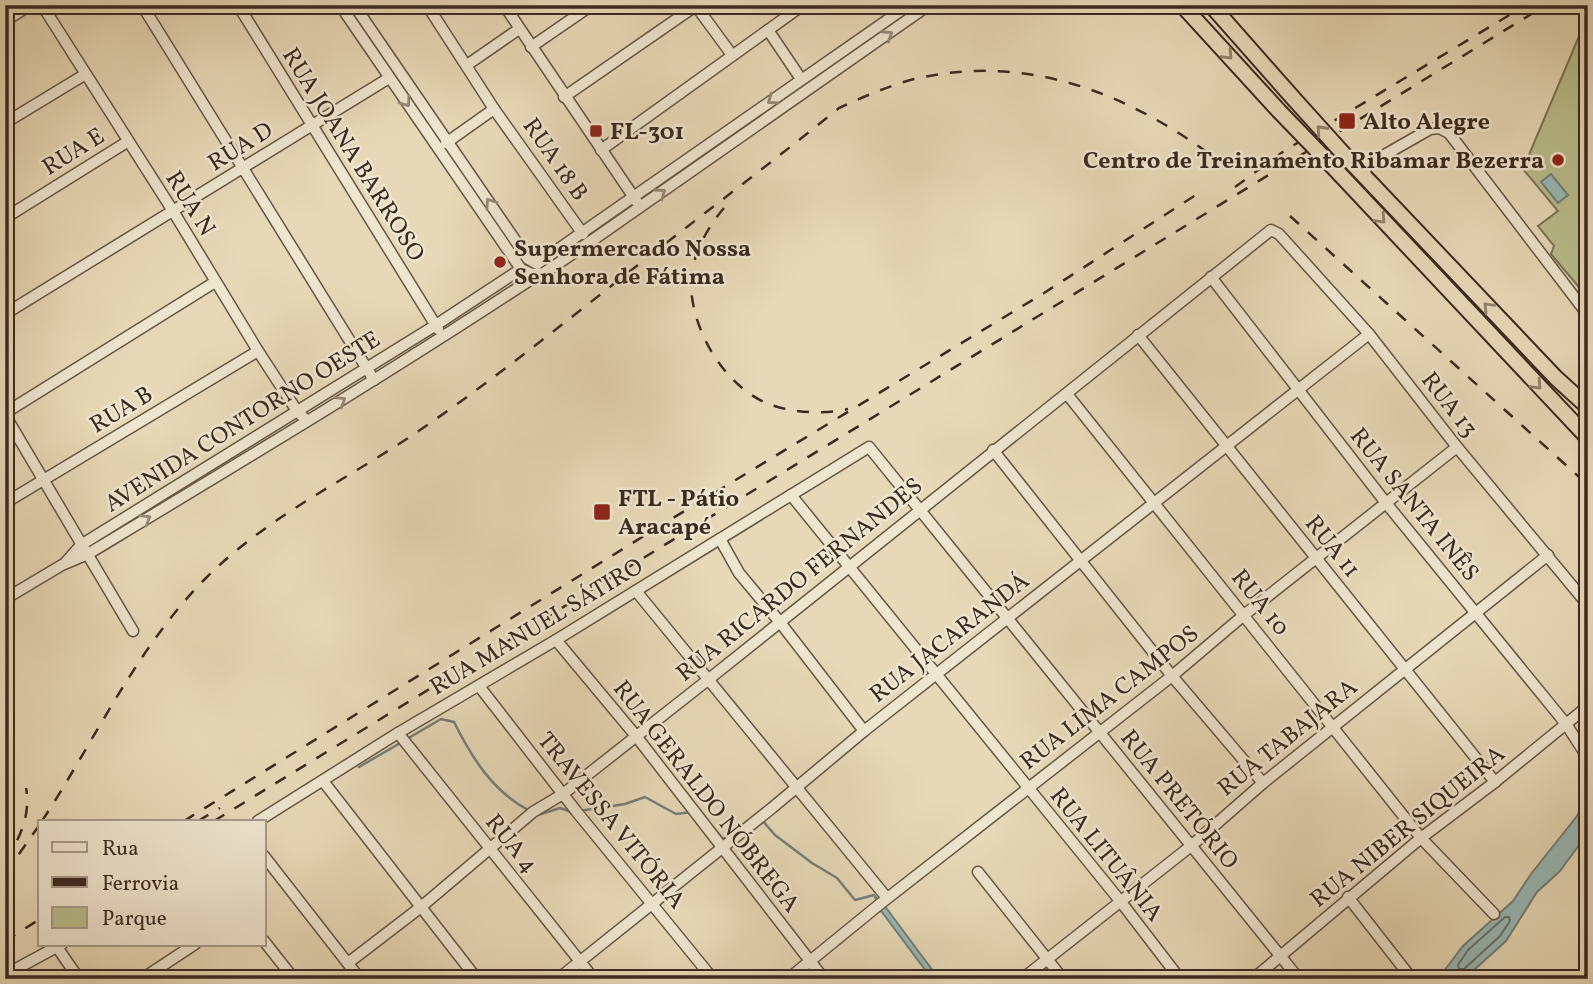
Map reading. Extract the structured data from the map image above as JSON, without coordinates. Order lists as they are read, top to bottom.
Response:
{
  "streets": {
    "street": [
      "RUA D",
      "RUA E",
      "RUA JOANA BARROSO",
      "RUA 18 B",
      "RUA N",
      "RUA 13",
      "RUA B",
      "AVENIDA CONTORNO OESTE",
      "RUA SANTA INÊS",
      "RUA 11",
      "RUA RICARDO FERNANDES",
      "RUA 10",
      "RUA MANUEL SÁTIRO",
      "RUA JACARANDÁ",
      "RUA LIMA CAMPOS",
      "RUA TABAJARA",
      "RUA GERALDO NÓBREGA",
      "RUA PRETÓRIO",
      "TRAVESSA VITÓRIA",
      "RUA NIBER SIQUEIRA",
      "RUA 4",
      "RUA LITUÂNIA"
    ]
  },
  "crossings": [
    ["RUA D", "RUA JOANA BARROSO"],
    ["RUA D", "RUA N"],
    ["RUA E", "RUA N"],
    ["RUA JOANA BARROSO", "AVENIDA CONTORNO OESTE"],
    ["RUA N", "RUA B"],
    ["RUA N", "AVENIDA CONTORNO OESTE"],
    ["RUA 13", "RUA RICARDO FERNANDES"],
    ["RUA 13", "RUA JACARANDÁ"],
    ["RUA 13", "RUA LIMA CAMPOS"],
    ["RUA 13", "RUA TABAJARA"],
    ["RUA SANTA INÊS", "RUA RICARDO FERNANDES"],
    ["RUA SANTA INÊS", "RUA JACARANDÁ"],
    ["RUA SANTA INÊS", "RUA LIMA CAMPOS"],
    ["RUA SANTA INÊS", "RUA TABAJARA"],
    ["RUA SANTA INÊS", "RUA NIBER SIQUEIRA"],
    ["RUA 11", "RUA RICARDO FERNANDES"],
    ["RUA 11", "RUA JACARANDÁ"],
    ["RUA 11", "RUA LIMA CAMPOS"],
    ["RUA 11", "RUA TABAJARA"],
    ["RUA 11", "RUA NIBER SIQUEIRA"],
    ["RUA RICARDO FERNANDES", "RUA 10"],
    ["RUA RICARDO FERNANDES", "RUA GERALDO NÓBREGA"],
    ["RUA RICARDO FERNANDES", "RUA PRETÓRIO"],
    ["RUA RICARDO FERNANDES", "TRAVESSA VITÓRIA"],
    ["RUA RICARDO FERNANDES", "RUA 4"],
    ["RUA RICARDO FERNANDES", "RUA LITUÂNIA"],
    ["RUA 10", "RUA JACARANDÁ"],
    ["RUA 10", "RUA LIMA CAMPOS"],
    ["RUA 10", "RUA TABAJARA"],
    ["RUA 10", "RUA NIBER SIQUEIRA"],
    ["RUA MANUEL SÁTIRO", "RUA GERALDO NÓBREGA"],
    ["RUA MANUEL SÁTIRO", "RUA PRETÓRIO"],
    ["RUA MANUEL SÁTIRO", "TRAVESSA VITÓRIA"],
    ["RUA MANUEL SÁTIRO", "RUA 4"],
    ["RUA MANUEL SÁTIRO", "RUA LITUÂNIA"],
    ["RUA JACARANDÁ", "RUA GERALDO NÓBREGA"],
    ["RUA JACARANDÁ", "RUA PRETÓRIO"],
    ["RUA JACARANDÁ", "TRAVESSA VITÓRIA"],
    ["RUA JACARANDÁ", "RUA 4"],
    ["RUA JACARANDÁ", "RUA LITUÂNIA"],
    ["RUA LIMA CAMPOS", "RUA GERALDO NÓBREGA"],
    ["RUA LIMA CAMPOS", "RUA PRETÓRIO"],
    ["RUA LIMA CAMPOS", "RUA LITUÂNIA"],
    ["RUA TABAJARA", "RUA PRETÓRIO"],
    ["RUA TABAJARA", "RUA LITUÂNIA"],
    ["RUA PRETÓRIO", "RUA NIBER SIQUEIRA"]
  ],
  "places": {
    "transit": ["Alto Alegre", "FL-301", "FTL - Pátio Aracapé"],
    "other": ["Centro de Treinamento Ribamar Bezerra", "Supermercado Nossa Senhora de Fátima"]
  },
  "legend": ["Rua", "Ferrovia", "Parque"]
}
